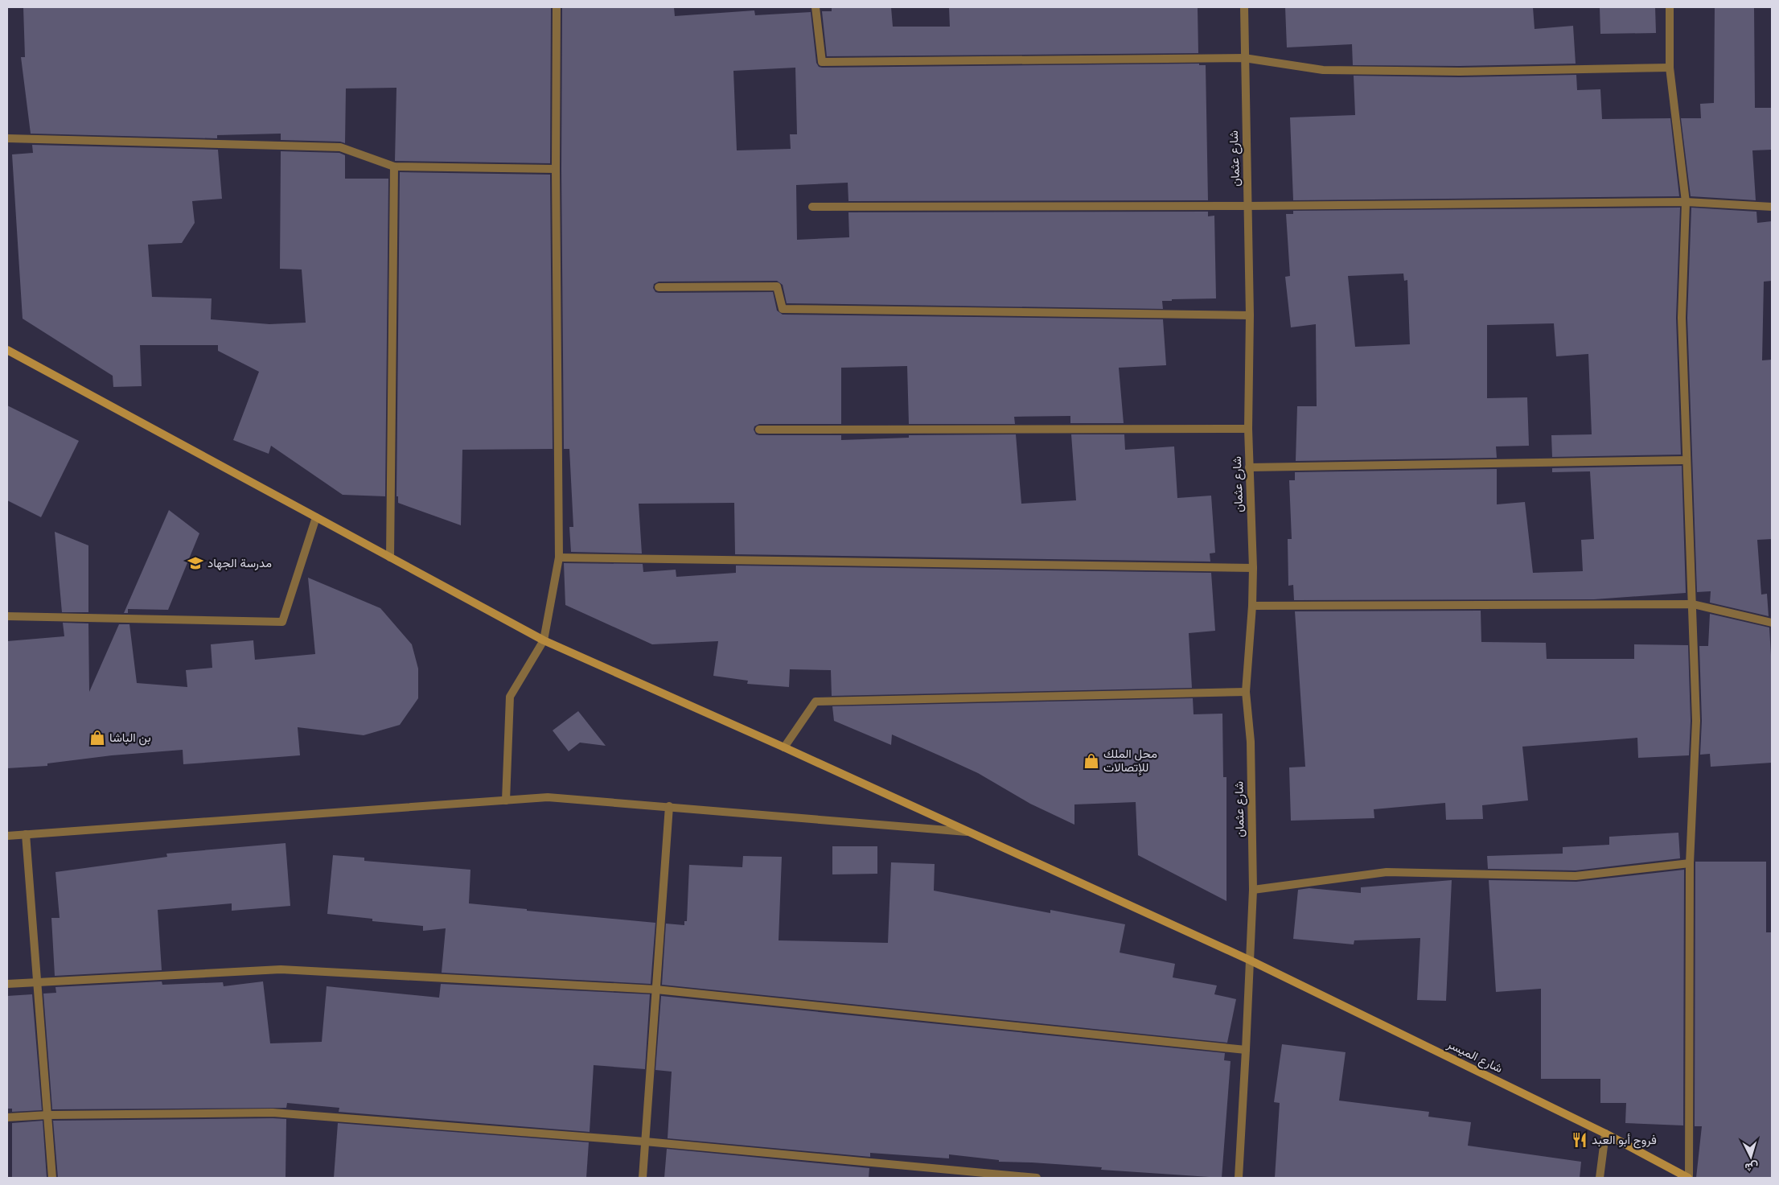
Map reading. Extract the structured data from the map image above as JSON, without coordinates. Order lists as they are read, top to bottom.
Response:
{
  "streets": {
    "main road": ["شارع الميسر"],
    "street": ["شارع عثمان"]
  },
  "crossings": [
    ["شارع عثمان", "شارع الميسر"]
  ],
  "places": {
    "school or university": ["مدرسة الجهاد"],
    "shop": ["بن الباشا", "محل الملك للإتصالات"],
    "restaurant": ["فروج أبو العبد"]
  },
  "north": "bottom"
}
